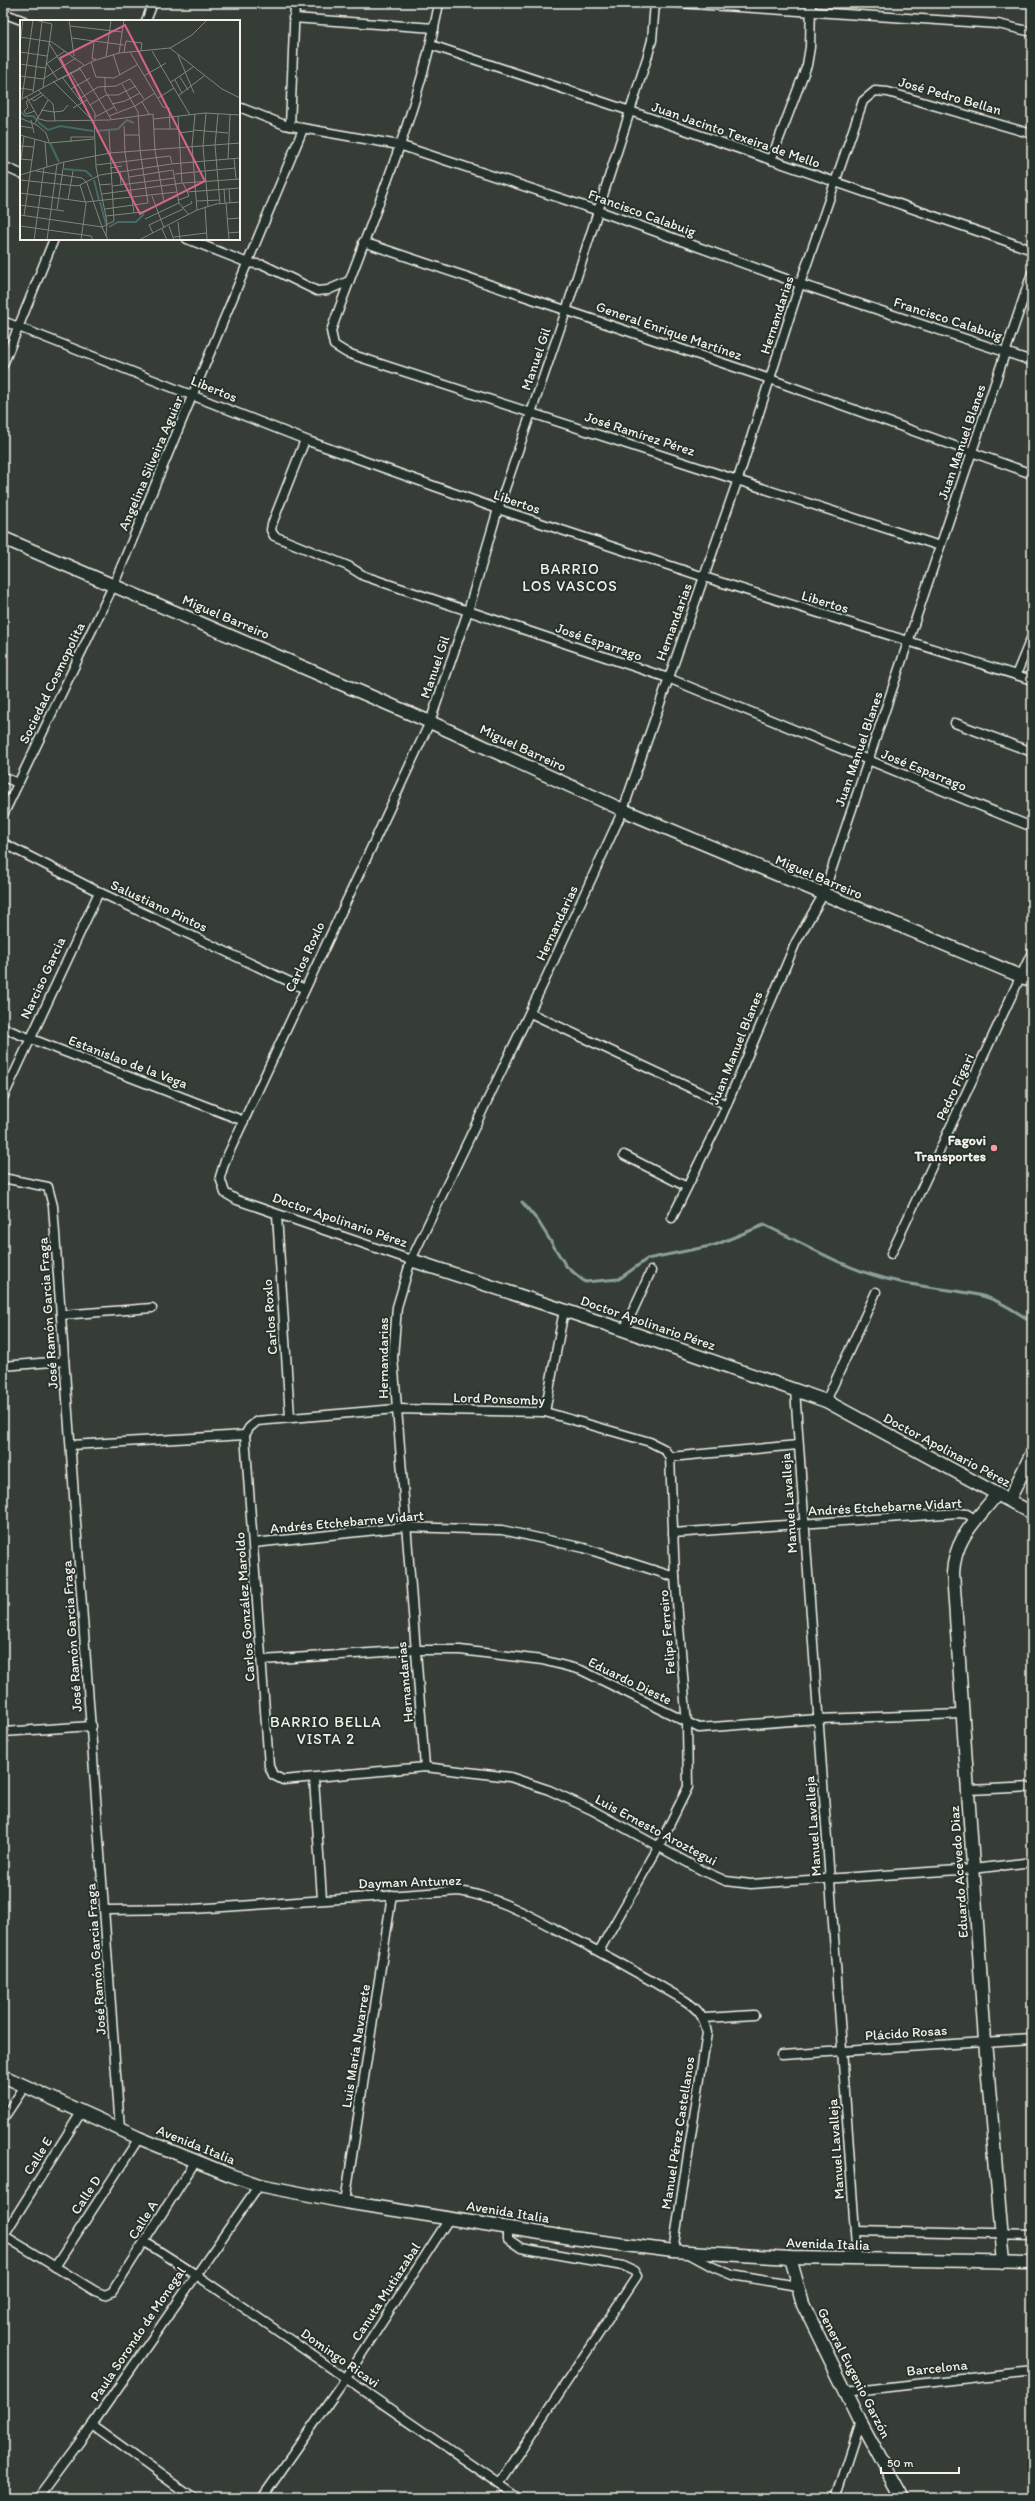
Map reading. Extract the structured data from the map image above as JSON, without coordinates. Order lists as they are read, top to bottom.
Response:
{
  "streets": {
    "street": [
      "José Pedro Bellan",
      "Juan Jacinto Texeira de Mello",
      "Francisco Calabuig",
      "Hernandarias",
      "General Enrique Martínez",
      "Manuel Gil",
      "Libertos",
      "José Ramírez Pérez",
      "Juan Manuel Blanes",
      "Angelina Silveira Aguiar",
      "Miguel Barreiro",
      "José Esparrago",
      "Sociedad Cosmopolita",
      "Salustiano Pintos",
      "Carlos Roxlo",
      "Narciso Garcia",
      "Estanislao de la Vega",
      "Pedro Figari",
      "Doctor Apolinario Pérez",
      "José Ramón Garcia Fraga",
      "Lord Ponsomby",
      "Manuel Lavalleja",
      "Andrés Etchebarne Vidart",
      "Carlos González Maroldo",
      "Felipe Ferreiro",
      "Eduardo Dieste",
      "Luis Ernesto Aroztegui",
      "Eduardo Acevedo Diaz",
      "Dayman Antunez",
      "Plácido Rosas",
      "Luis María Navarrete",
      "Manuel Pérez Castellanos",
      "Avenida Italia",
      "Calle E",
      "Calle D",
      "Calle A",
      "Canuta Mutiazabal",
      "Paula Sorondo de Monegal",
      "Domingo Ricavi",
      "Barcelona",
      "General Eugenio Garzón"
    ]
  },
  "crossings": [
    ["José Pedro Bellan", "Hernandarias"],
    ["Juan Jacinto Texeira de Mello", "Hernandarias"],
    ["Juan Jacinto Texeira de Mello", "Manuel Gil"],
    ["Francisco Calabuig", "Hernandarias"],
    ["Francisco Calabuig", "Manuel Gil"],
    ["Francisco Calabuig", "Juan Manuel Blanes"],
    ["Francisco Calabuig", "Angelina Silveira Aguiar"],
    ["Hernandarias", "General Enrique Martínez"],
    ["Hernandarias", "Libertos"],
    ["Hernandarias", "José Ramírez Pérez"],
    ["Hernandarias", "Miguel Barreiro"],
    ["Hernandarias", "José Esparrago"],
    ["Hernandarias", "Doctor Apolinario Pérez"],
    ["Hernandarias", "Lord Ponsomby"],
    ["Hernandarias", "Andrés Etchebarne Vidart"],
    ["Hernandarias", "Eduardo Dieste"],
    ["Hernandarias", "Luis Ernesto Aroztegui"],
    ["General Enrique Martínez", "Manuel Gil"],
    ["General Enrique Martínez", "Juan Manuel Blanes"],
    ["Manuel Gil", "Libertos"],
    ["Manuel Gil", "José Ramírez Pérez"],
    ["Manuel Gil", "Miguel Barreiro"],
    ["Manuel Gil", "José Esparrago"],
    ["Manuel Gil", "Carlos Roxlo"],
    ["Libertos", "Juan Manuel Blanes"],
    ["Libertos", "Angelina Silveira Aguiar"],
    ["Libertos", "José Esparrago"],
    ["José Ramírez Pérez", "Juan Manuel Blanes"],
    ["Juan Manuel Blanes", "Miguel Barreiro"],
    ["Juan Manuel Blanes", "José Esparrago"],
    ["Angelina Silveira Aguiar", "Miguel Barreiro"],
    ["Angelina Silveira Aguiar", "Sociedad Cosmopolita"],
    ["Miguel Barreiro", "Sociedad Cosmopolita"],
    ["Miguel Barreiro", "Carlos Roxlo"],
    ["Miguel Barreiro", "Pedro Figari"],
    ["Salustiano Pintos", "Carlos Roxlo"],
    ["Salustiano Pintos", "Narciso Garcia"],
    ["Carlos Roxlo", "Estanislao de la Vega"],
    ["Carlos Roxlo", "Doctor Apolinario Pérez"],
    ["Carlos Roxlo", "Lord Ponsomby"],
    ["Narciso Garcia", "Estanislao de la Vega"],
    ["Doctor Apolinario Pérez", "Manuel Lavalleja"],
    ["Doctor Apolinario Pérez", "Eduardo Acevedo Diaz"],
    ["José Ramón Garcia Fraga", "Dayman Antunez"],
    ["José Ramón Garcia Fraga", "Avenida Italia"],
    ["Lord Ponsomby", "Carlos González Maroldo"],
    ["Lord Ponsomby", "Felipe Ferreiro"],
    ["Manuel Lavalleja", "Andrés Etchebarne Vidart"],
    ["Manuel Lavalleja", "Eduardo Dieste"],
    ["Manuel Lavalleja", "Luis Ernesto Aroztegui"],
    ["Manuel Lavalleja", "Plácido Rosas"],
    ["Manuel Lavalleja", "Avenida Italia"],
    ["Andrés Etchebarne Vidart", "Carlos González Maroldo"],
    ["Andrés Etchebarne Vidart", "Felipe Ferreiro"],
    ["Andrés Etchebarne Vidart", "Eduardo Acevedo Diaz"],
    ["Carlos González Maroldo", "Eduardo Dieste"],
    ["Carlos González Maroldo", "Luis Ernesto Aroztegui"],
    ["Felipe Ferreiro", "Eduardo Dieste"],
    ["Felipe Ferreiro", "Luis Ernesto Aroztegui"],
    ["Felipe Ferreiro", "Dayman Antunez"],
    ["Eduardo Dieste", "Eduardo Acevedo Diaz"],
    ["Luis Ernesto Aroztegui", "Eduardo Acevedo Diaz"],
    ["Eduardo Acevedo Diaz", "Plácido Rosas"],
    ["Eduardo Acevedo Diaz", "Avenida Italia"],
    ["Dayman Antunez", "Luis María Navarrete"],
    ["Dayman Antunez", "Manuel Pérez Castellanos"],
    ["Luis María Navarrete", "Avenida Italia"],
    ["Manuel Pérez Castellanos", "Avenida Italia"],
    ["Avenida Italia", "Calle E"],
    ["Avenida Italia", "Calle D"],
    ["Avenida Italia", "Calle A"],
    ["Avenida Italia", "Canuta Mutiazabal"],
    ["Avenida Italia", "Paula Sorondo de Monegal"],
    ["Avenida Italia", "General Eugenio Garzón"],
    ["Calle D", "Calle A"],
    ["Calle A", "Domingo Ricavi"],
    ["Canuta Mutiazabal", "Domingo Ricavi"],
    ["Paula Sorondo de Monegal", "Domingo Ricavi"],
    ["Barcelona", "General Eugenio Garzón"]
  ],
  "districts": ["BARRIO LOS VASCOS", "BARRIO BELLA VISTA 2"],
  "places": ["Fagovi Transportes"],
  "scale_bar": "50 m"
}
